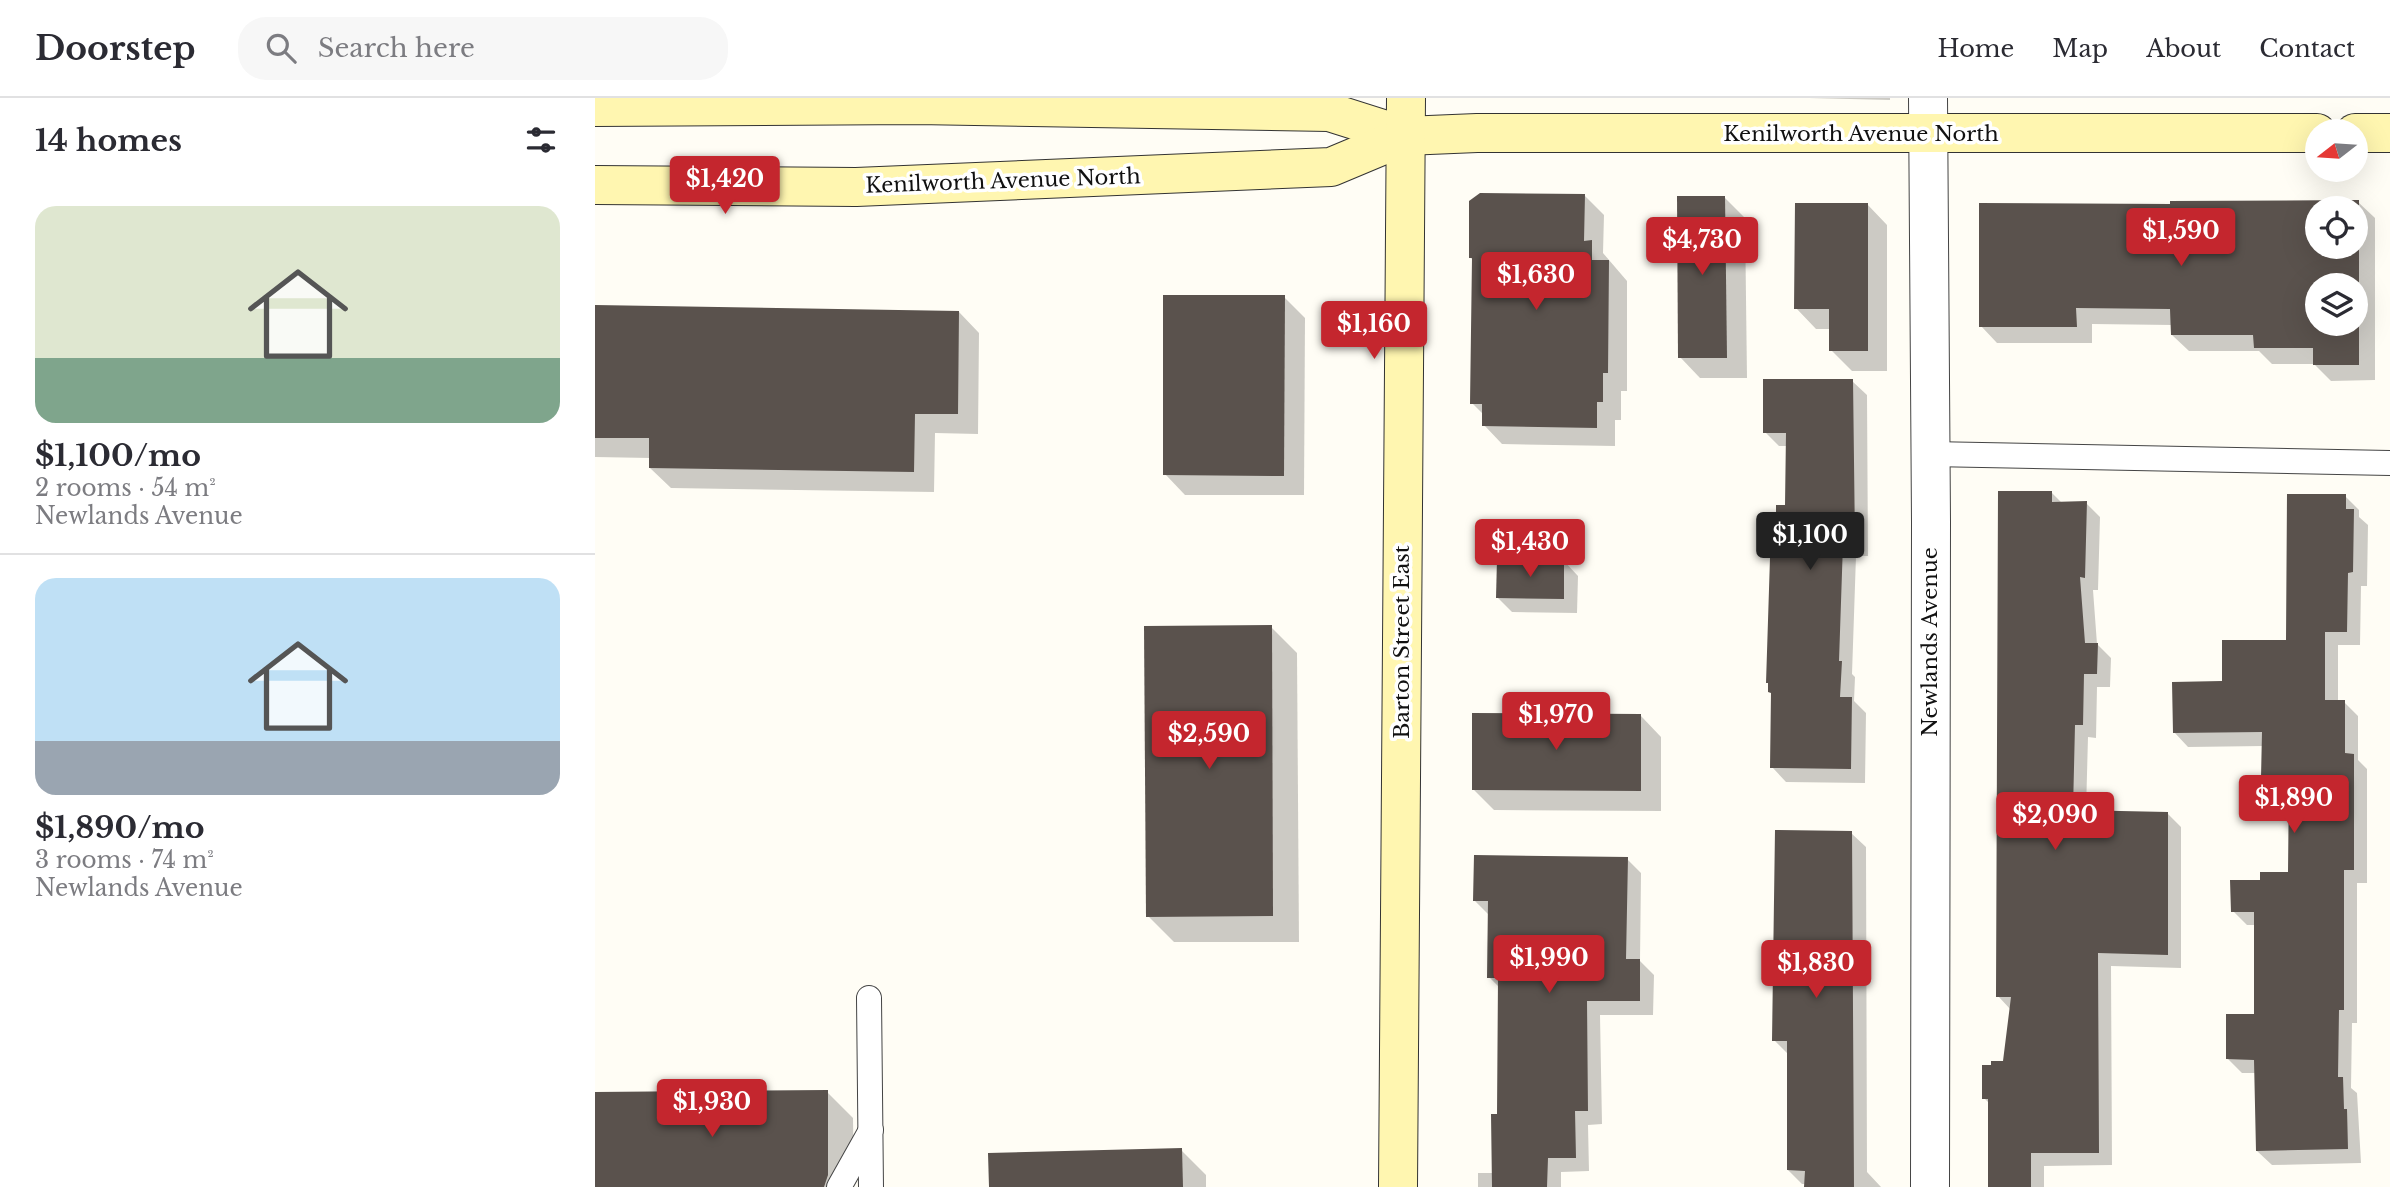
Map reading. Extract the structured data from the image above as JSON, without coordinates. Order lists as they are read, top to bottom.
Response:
{
  "streets": {
    "main road": ["Kenilworth Avenue North", "Barton Street East"],
    "street": ["Newlands Avenue"]
  },
  "crossings": [
    ["Kenilworth Avenue North", "Barton Street East"],
    ["Kenilworth Avenue North", "Newlands Avenue"]
  ],
  "north": "left",
  "page": {
    "header": "Doorstep",
    "search": "Search here",
    "nav": [
      "Home",
      "Map",
      "About",
      "Contact"
    ],
    "heading": "14 homes",
    "price": [
      "$1,420",
      "$1,590",
      "$4,730",
      "$1,630",
      "$1,160",
      "$1,100",
      "$1,430",
      "$1,970",
      "$2,590",
      "$1,890",
      "$2,090",
      "$1,990",
      "$1,830",
      "$1,930"
    ],
    "list": [
      {
        "name": "$1,100/mo",
        "note": "2 rooms · 54 m² · Newlands Avenue"
      },
      {
        "name": "$1,890/mo",
        "note": "3 rooms · 74 m² · Newlands Avenue"
      }
    ]
  }
}
